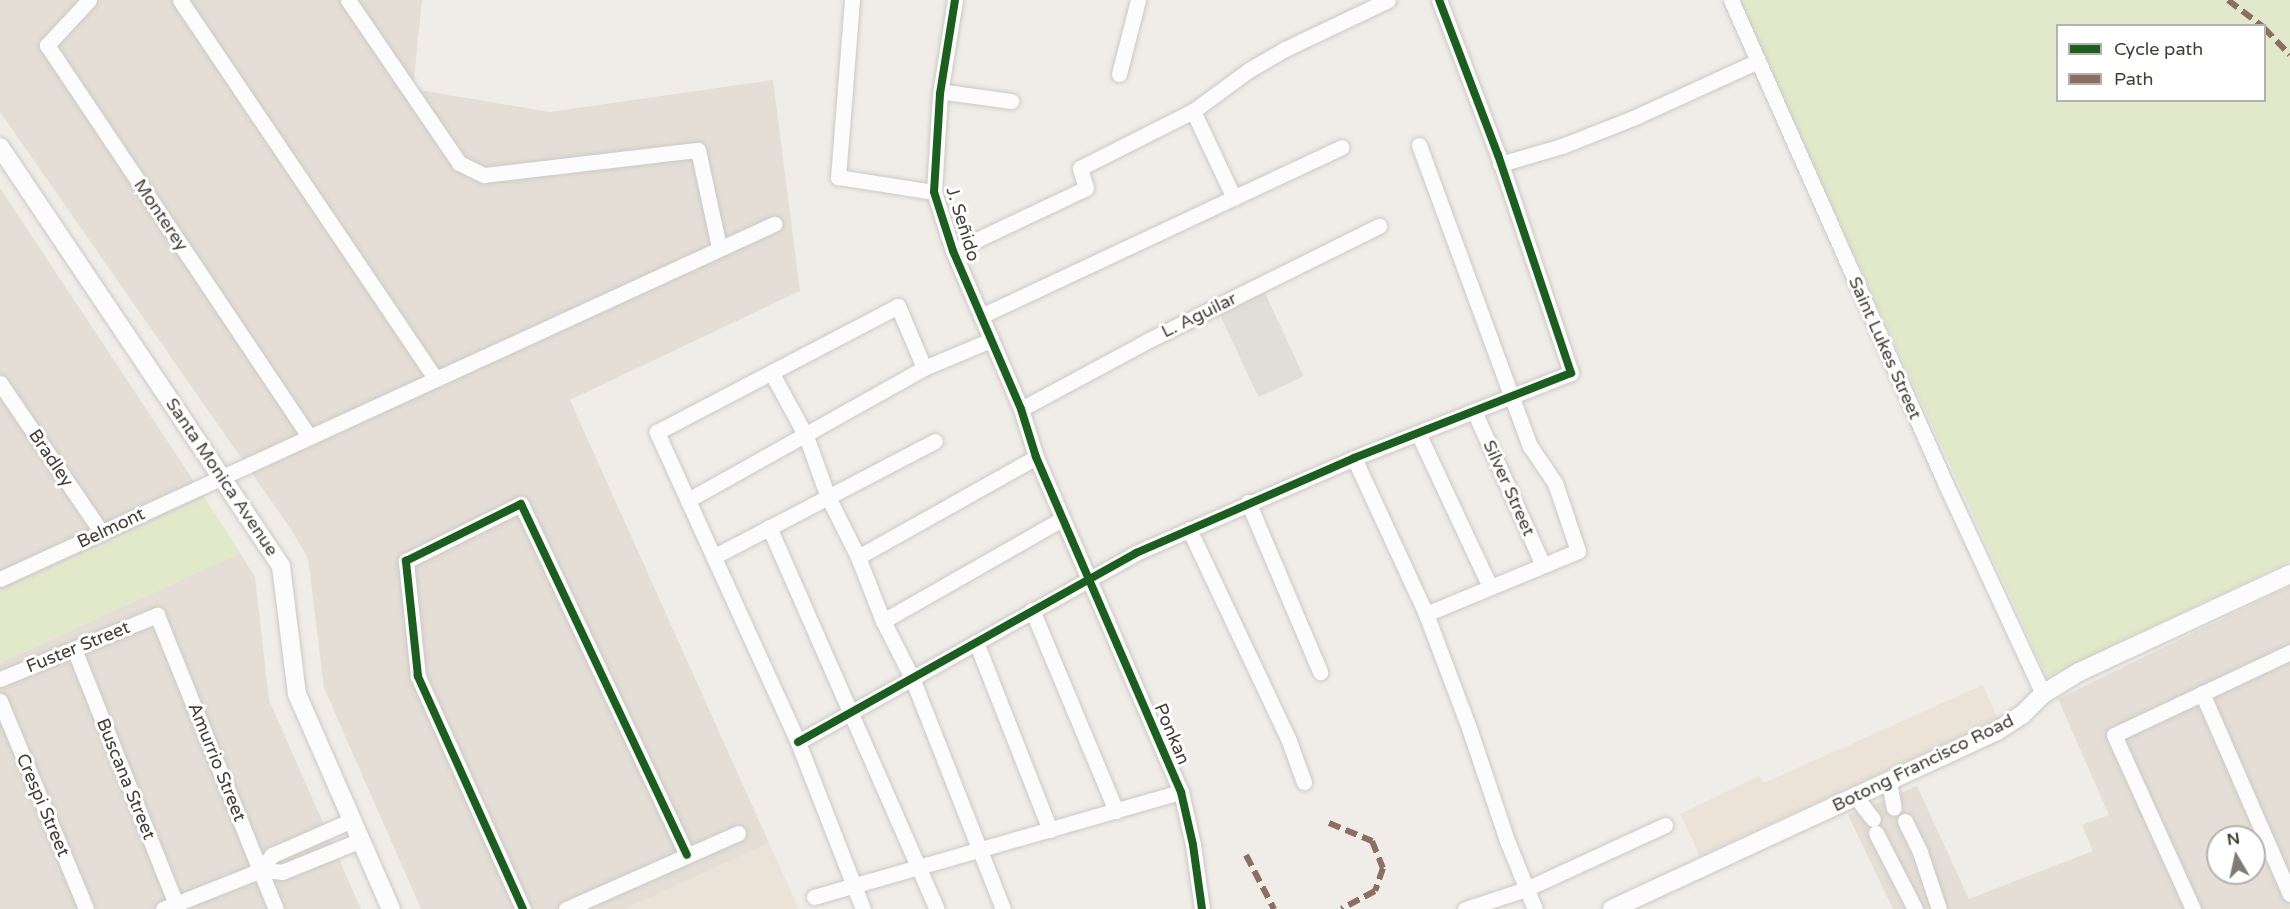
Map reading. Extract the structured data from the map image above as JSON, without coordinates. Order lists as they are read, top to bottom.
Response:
{
  "streets": {
    "street": [
      "Monterey",
      "J. Señido",
      "L. Aguilar",
      "Saint Lukes Street",
      "Bradley",
      "Santa Monica Avenue",
      "Silver Street",
      "Belmont",
      "Fuster Street",
      "Ponkan",
      "Amurrio Street",
      "Botong Francisco Road",
      "Buscana Street",
      "Crespi Street"
    ]
  },
  "crossings": [
    ["Monterey", "Belmont"],
    ["J. Señido", "L. Aguilar"],
    ["J. Señido", "Ponkan"],
    ["Saint Lukes Street", "Botong Francisco Road"],
    ["Bradley", "Belmont"],
    ["Santa Monica Avenue", "Belmont"],
    ["Fuster Street", "Amurrio Street"],
    ["Fuster Street", "Buscana Street"]
  ],
  "legend": ["Cycle path", "Path"],
  "north": "top"
}
